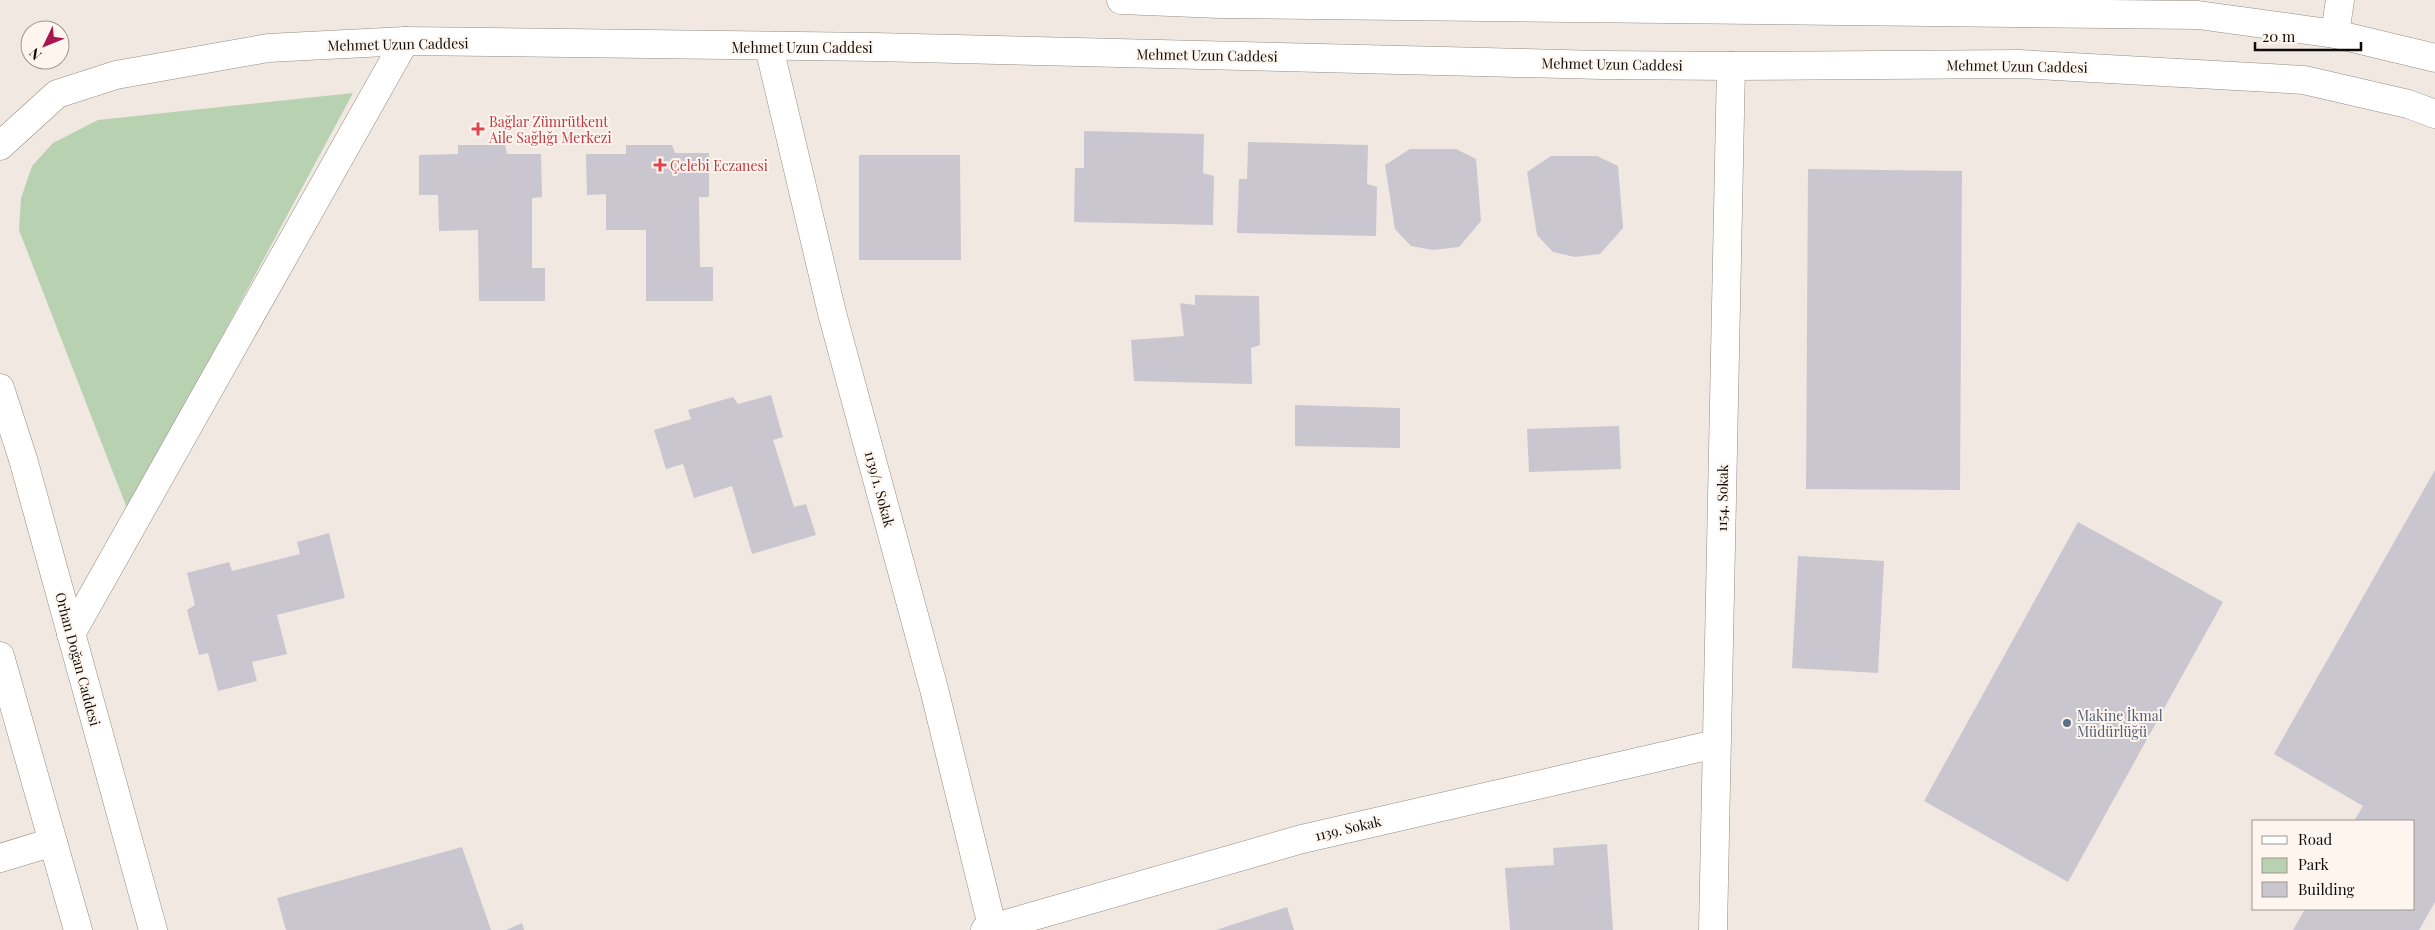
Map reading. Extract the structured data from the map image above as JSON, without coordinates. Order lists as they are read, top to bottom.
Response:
{
  "streets": {
    "main road": [
      "Mehmet Uzun Caddesi",
      "1139/1. Sokak",
      "1154. Sokak",
      "Orhan Doğan Caddesi",
      "1139. Sokak"
    ]
  },
  "crossings": [
    ["Mehmet Uzun Caddesi", "1139/1. Sokak"],
    ["Mehmet Uzun Caddesi", "1154. Sokak"],
    ["1139/1. Sokak", "1139. Sokak"],
    ["1154. Sokak", "1139. Sokak"]
  ],
  "places": {
    "health": ["Bağlar Zümrütkent Aile Sağlığı Merkezi", "Çelebi Eczanesi"],
    "other": ["Makine İkmal Müdürlüğü"]
  },
  "legend": ["Road", "Park", "Building"],
  "scale_bar": "20 m",
  "north": "bottom left"
}
